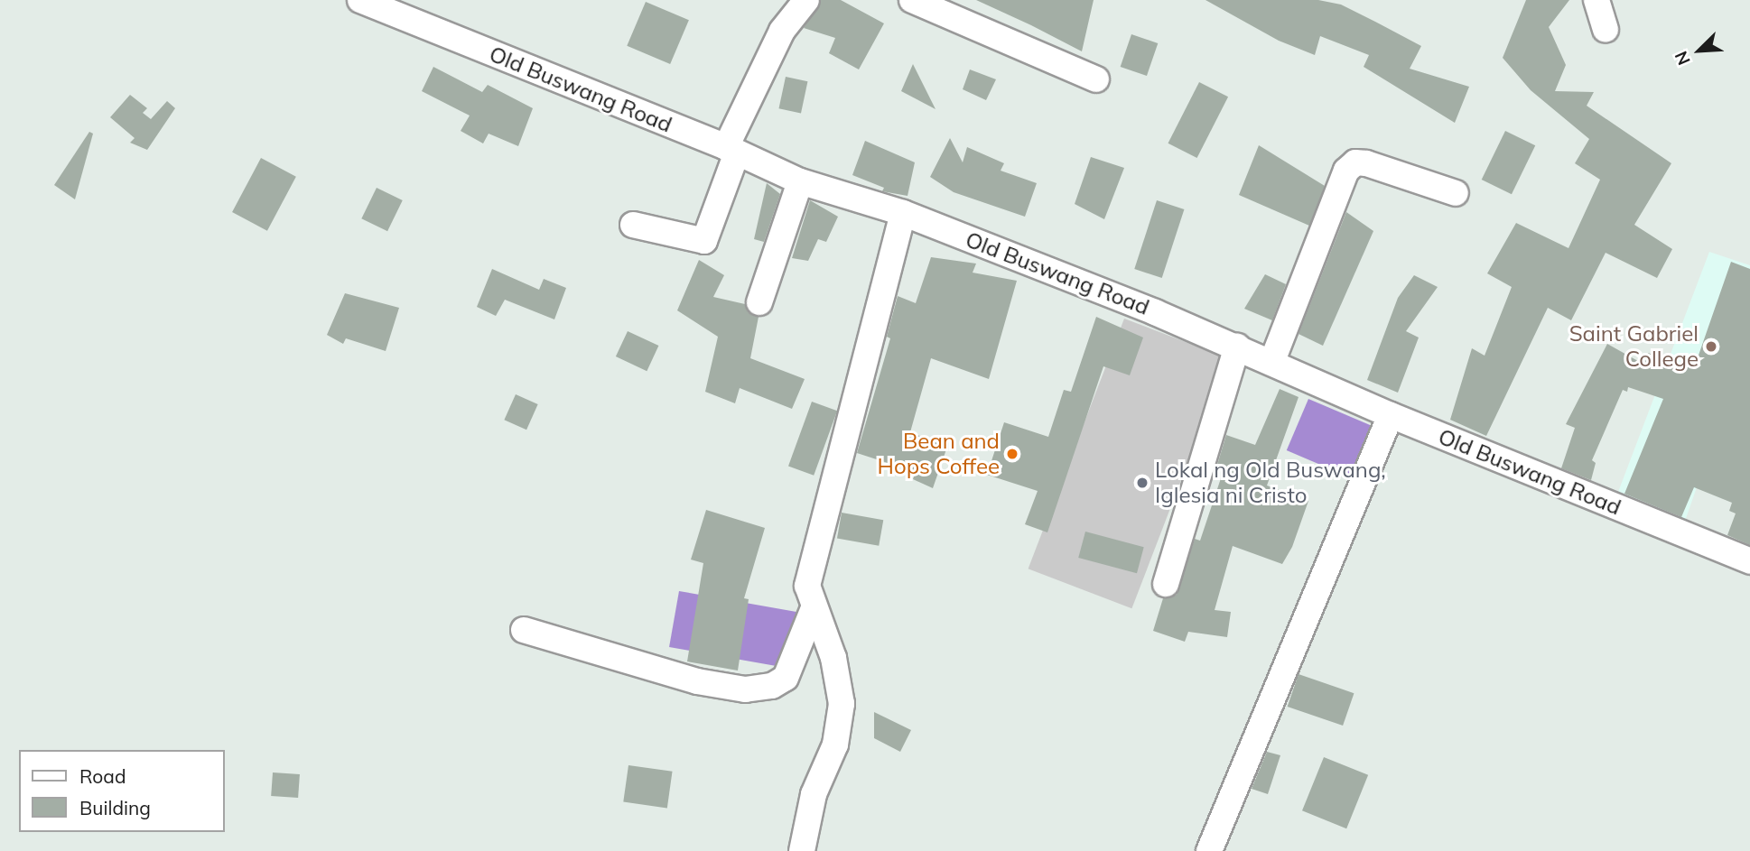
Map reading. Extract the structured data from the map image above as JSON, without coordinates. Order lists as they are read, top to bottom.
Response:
{
  "streets": {
    "street": ["Old Buswang Road"]
  },
  "places": ["Saint Gabriel College", "Bean and Hops Coffee", "Lokal ng Old Buswang, Iglesia ni Cristo"],
  "legend": ["Road", "Building"],
  "north": "bottom left"
}
